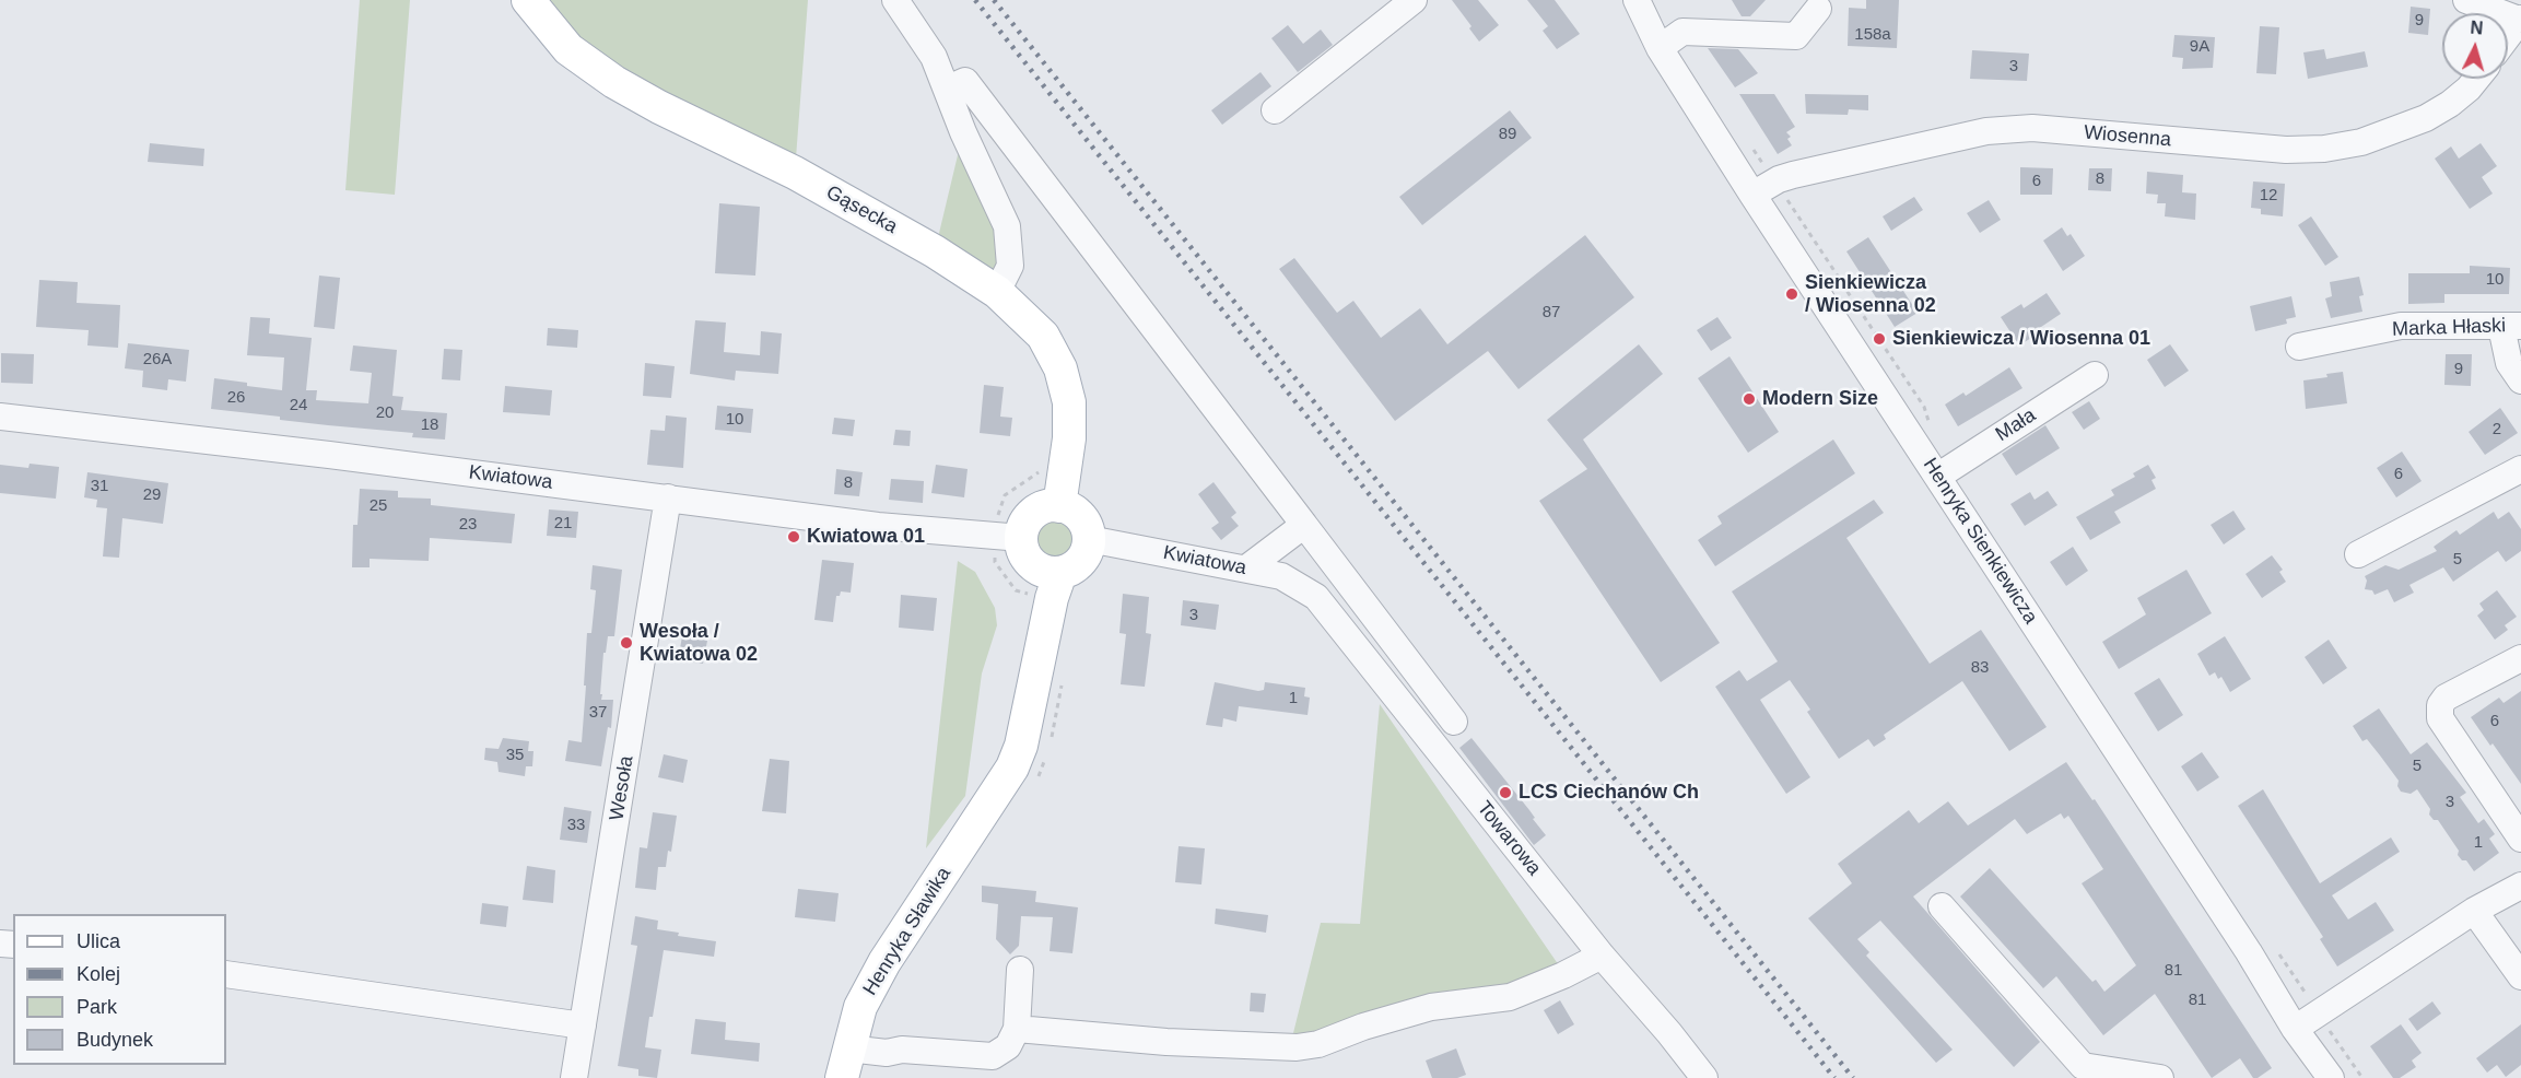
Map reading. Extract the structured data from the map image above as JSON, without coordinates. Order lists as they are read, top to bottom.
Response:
{
  "streets": {
    "main road": ["Gąsecka", "Henryka Sławika"],
    "street": [
      "Wiosenna",
      "Marka Hłaski",
      "Mała",
      "Kwiatowa",
      "Henryka Sienkiewicza",
      "Wesoła",
      "Towarowa"
    ]
  },
  "crossings": [
    ["Wiosenna", "Henryka Sienkiewicza"],
    ["Gąsecka", "Kwiatowa"],
    ["Gąsecka", "Henryka Sławika"],
    ["Mała", "Henryka Sienkiewicza"],
    ["Kwiatowa", "Wesoła"],
    ["Kwiatowa", "Towarowa"],
    ["Kwiatowa", "Henryka Sławika"]
  ],
  "places": [
    "Sienkiewicza / Wiosenna 02",
    "Sienkiewicza / Wiosenna 01",
    "Modern Size",
    "Kwiatowa 01",
    "Wesoła / Kwiatowa 02",
    "LCS Ciechanów Ch"
  ],
  "house_numbers": [
    "9",
    "158a",
    "9A",
    "3",
    "89",
    "8",
    "6",
    "12",
    "10",
    "87",
    "26A",
    "9",
    "26",
    "24",
    "20",
    "10",
    "18",
    "2",
    "6",
    "8",
    "31",
    "29",
    "25",
    "21",
    "23",
    "5",
    "3",
    "83",
    "1",
    "37",
    "6",
    "35",
    "5",
    "3",
    "33",
    "1",
    "81",
    "81"
  ],
  "legend": [
    "Ulica",
    "Kolej",
    "Park",
    "Budynek"
  ],
  "north": "top"
}
